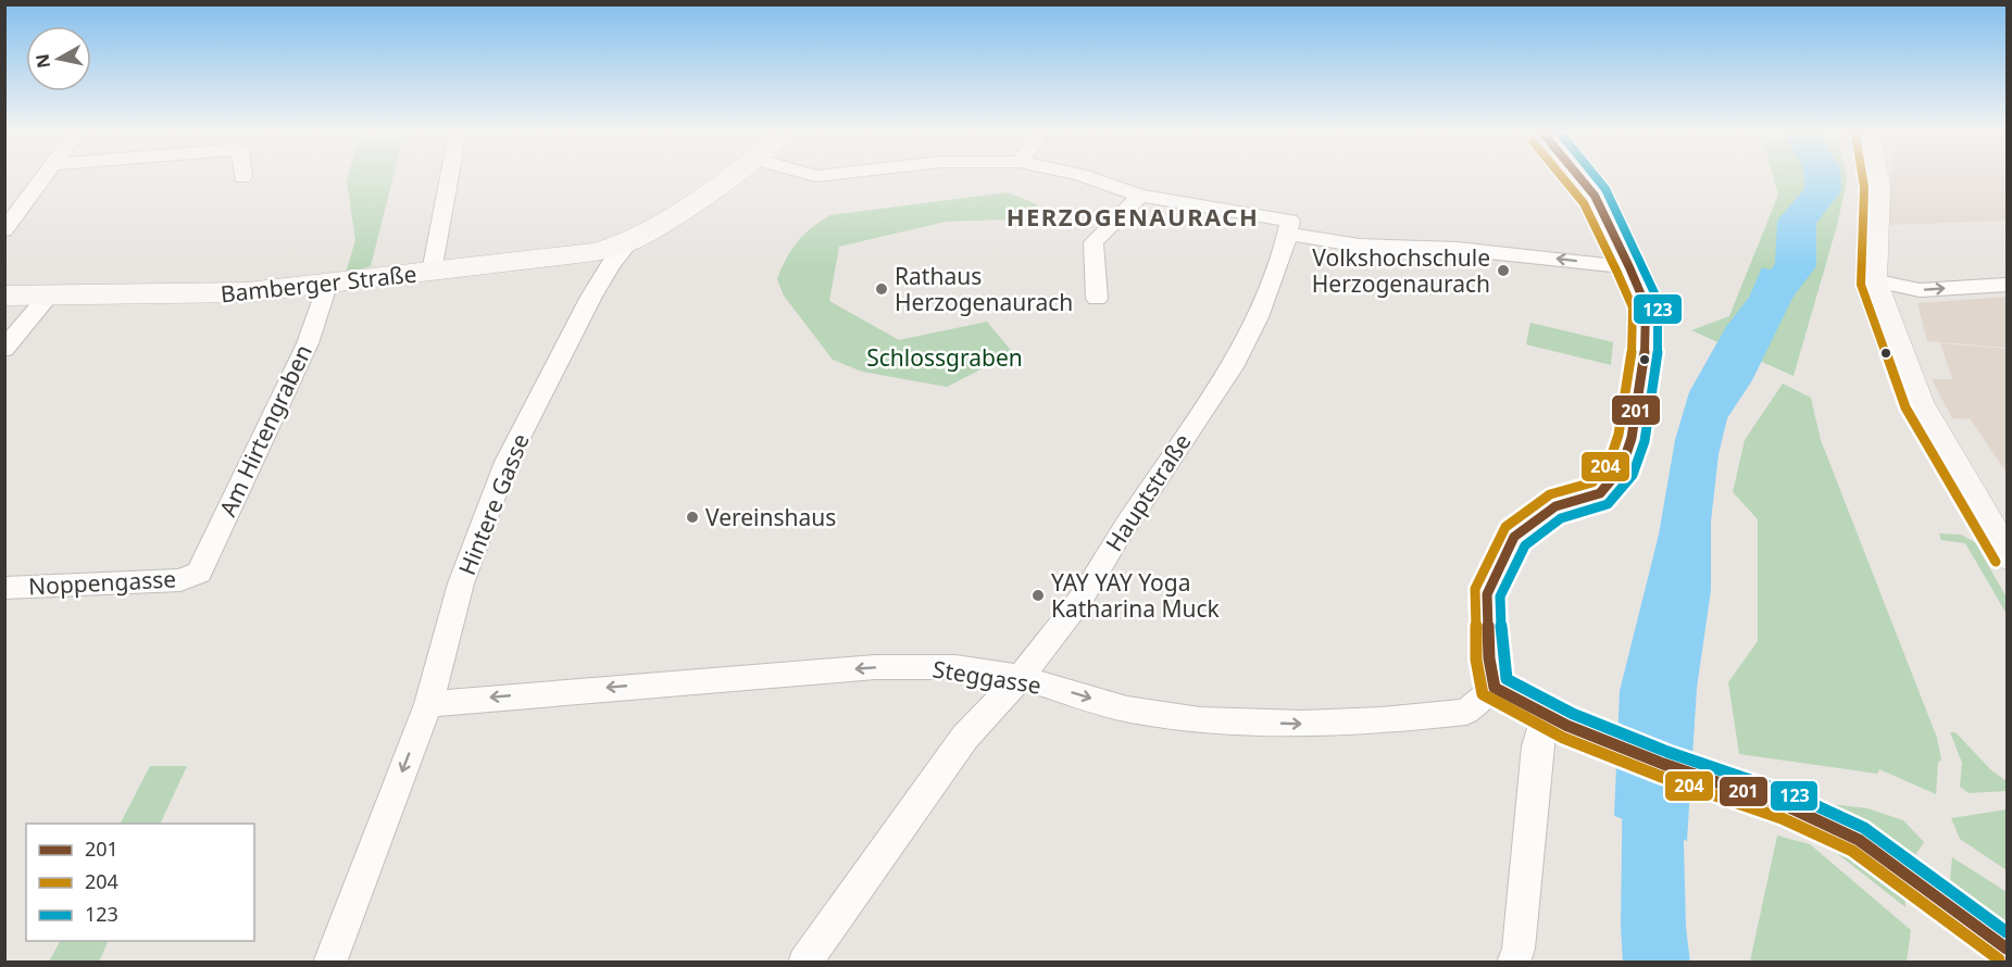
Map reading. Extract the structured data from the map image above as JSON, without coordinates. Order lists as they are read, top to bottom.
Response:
{
  "streets": {
    "street": [
      "Bamberger Straße",
      "Am Hirtengraben",
      "Hauptstraße",
      "Hintere Gasse",
      "Noppengasse",
      "Steggasse"
    ]
  },
  "crossings": [
    ["Bamberger Straße", "Am Hirtengraben"],
    ["Bamberger Straße", "Hintere Gasse"],
    ["Am Hirtengraben", "Noppengasse"],
    ["Hauptstraße", "Steggasse"],
    ["Hintere Gasse", "Steggasse"]
  ],
  "districts": ["HERZOGENAURACH"],
  "parks": ["Schlossgraben"],
  "places": [
    "Volkshochschule Herzogenaurach",
    "Rathaus Herzogenaurach",
    "Vereinshaus",
    "YAY YAY Yoga Katharina Muck"
  ],
  "lines": ["transit line 201", "transit line 204", "transit line 123"],
  "legend": ["201", "204", "123"],
  "north": "left"
}
